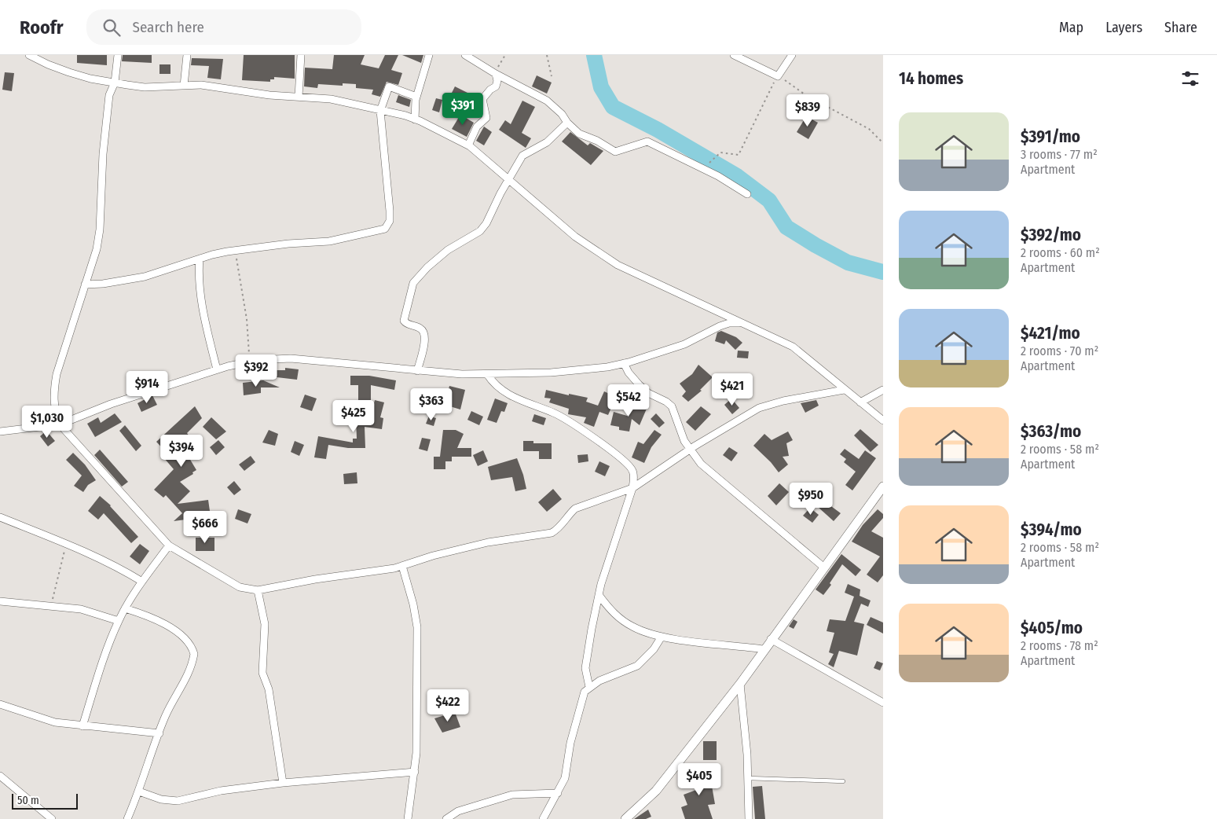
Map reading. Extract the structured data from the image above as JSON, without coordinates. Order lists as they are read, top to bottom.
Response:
{
  "scale_bar": "50 m",
  "page": {
    "header": "Roofr",
    "search": "Search here",
    "nav": ["Map", "Layers", "Share"],
    "heading": "14 homes",
    "price": [
      "$391",
      "$839",
      "$392",
      "$914",
      "$421",
      "$542",
      "$363",
      "$425",
      "$1,030",
      "$394",
      "$950",
      "$666",
      "$422",
      "$405"
    ],
    "list": [
      {
        "name": "$391/mo",
        "note": "3 rooms · 77 m² · Apartment"
      },
      {
        "name": "$392/mo",
        "note": "2 rooms · 60 m² · Apartment"
      },
      {
        "name": "$421/mo",
        "note": "2 rooms · 70 m² · Apartment"
      },
      {
        "name": "$363/mo",
        "note": "2 rooms · 58 m² · Apartment"
      },
      {
        "name": "$394/mo",
        "note": "2 rooms · 58 m² · Apartment"
      },
      {
        "name": "$405/mo",
        "note": "2 rooms · 78 m² · Apartment"
      }
    ],
    "scale": "50 m"
  }
}
